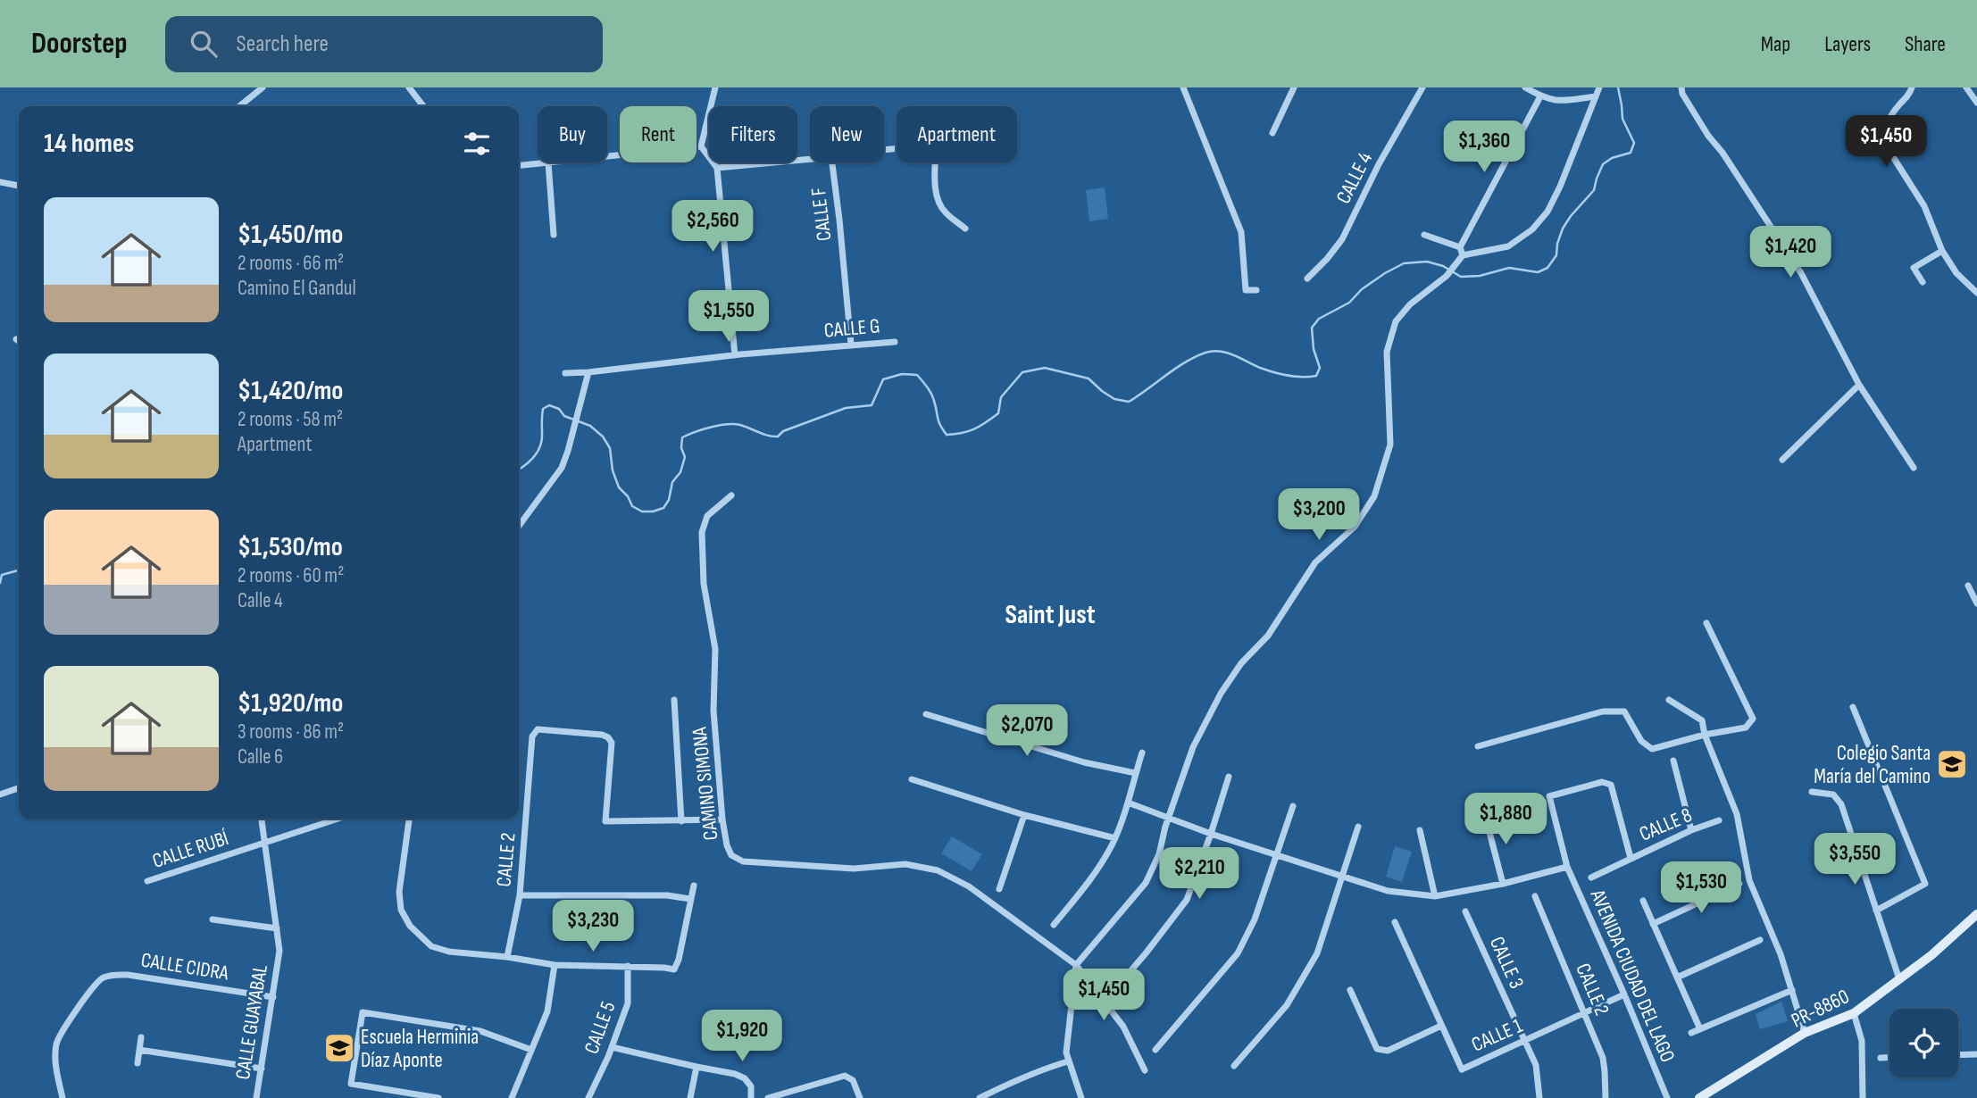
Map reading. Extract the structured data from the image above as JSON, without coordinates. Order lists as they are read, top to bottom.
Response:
{
  "streets": {
    "street": [
      "CALLE 4",
      "CALLE F",
      "CALLE G",
      "CAMINO SIMONA",
      "CALLE 8",
      "CALLE RUBÍ",
      "CALLE 2",
      "CALLE 3",
      "CALLE CIDRA",
      "AVENIDA CIUDAD DEL LAGO",
      "PR-8860",
      "CALLE GUAYABAL",
      "CALLE 5",
      "CALLE 1"
    ]
  },
  "crossings": [
    ["CALLE F", "CALLE G"],
    ["CALLE 8", "AVENIDA CIUDAD DEL LAGO"],
    ["CALLE RUBÍ", "CALLE GUAYABAL"],
    ["CALLE 2", "CALLE 1"],
    ["CALLE 3", "CALLE 1"],
    ["CALLE CIDRA", "CALLE GUAYABAL"],
    ["AVENIDA CIUDAD DEL LAGO", "CALLE 1"]
  ],
  "districts": ["Saint Just"],
  "places": {
    "school or university": ["Colegio Santa María del Camino", "Escuela Herminia Díaz Aponte"]
  },
  "page": {
    "header": "Doorstep",
    "search": "Search here",
    "nav": ["Map", "Layers", "Share"],
    "chip": [
      "Buy",
      "Rent",
      "Filters",
      "New",
      "Apartment"
    ],
    "heading": "14 homes",
    "price": [
      "$1,450",
      "$1,360",
      "$2,560",
      "$1,420",
      "$1,550",
      "$3,200",
      "$2,070",
      "$1,880",
      "$3,550",
      "$2,210",
      "$1,530",
      "$3,230",
      "$1,450",
      "$1,920"
    ],
    "list": [
      {
        "name": "$1,450/mo",
        "note": "2 rooms · 66 m² · Camino El Gandul"
      },
      {
        "name": "$1,420/mo",
        "note": "2 rooms · 58 m² · Apartment"
      },
      {
        "name": "$1,530/mo",
        "note": "2 rooms · 60 m² · Calle 4"
      },
      {
        "name": "$1,920/mo",
        "note": "3 rooms · 86 m² · Calle 6"
      }
    ]
  }
}
